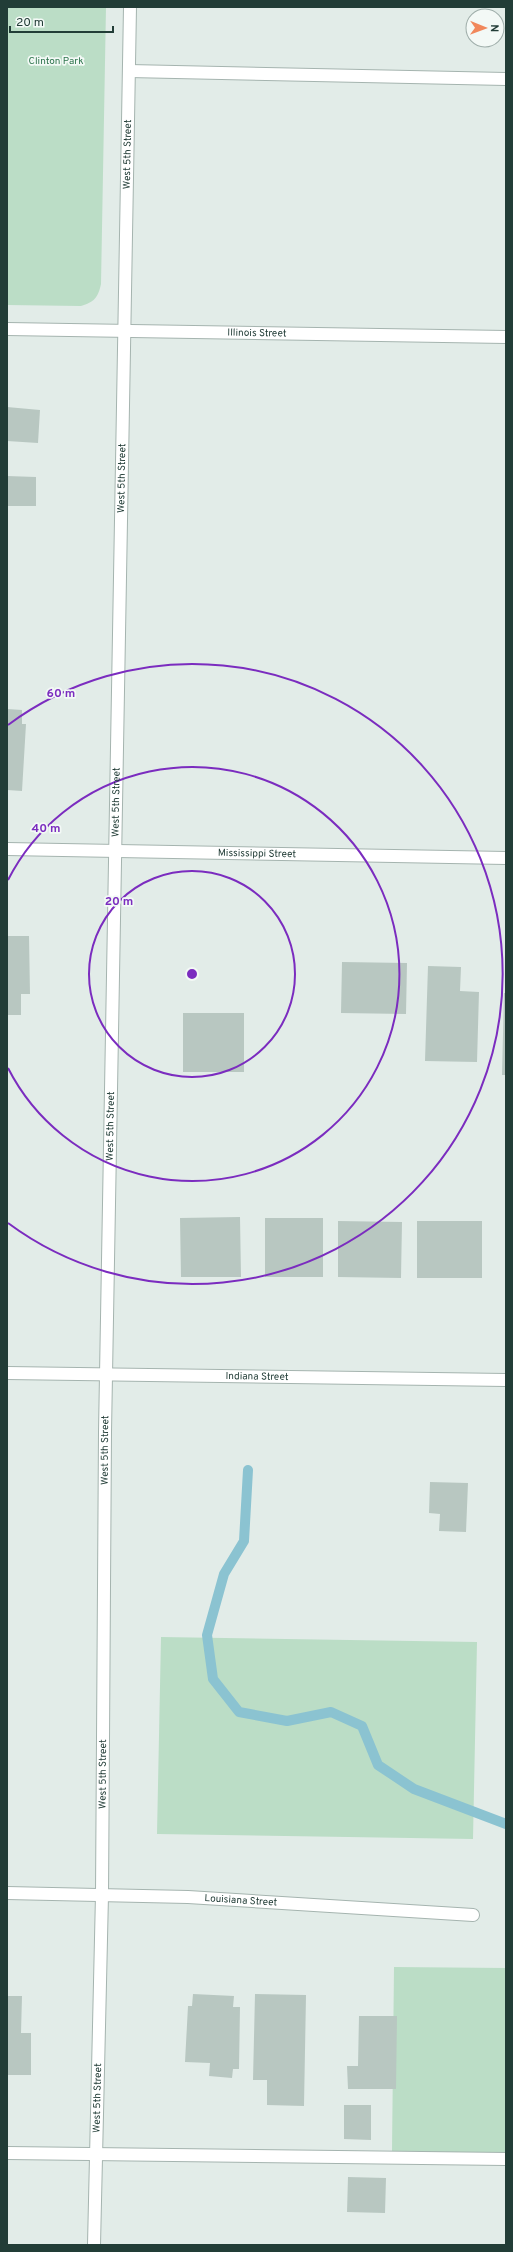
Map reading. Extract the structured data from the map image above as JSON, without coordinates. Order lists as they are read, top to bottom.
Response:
{
  "streets": {
    "street": [
      "West 5th Street",
      "Illinois Street",
      "Mississippi Street",
      "Indiana Street",
      "Louisiana Street"
    ]
  },
  "crossings": [
    ["West 5th Street", "Illinois Street"],
    ["West 5th Street", "Mississippi Street"],
    ["West 5th Street", "Indiana Street"],
    ["West 5th Street", "Louisiana Street"]
  ],
  "parks": ["Clinton Park"],
  "scale_bar": "20 m",
  "north": "right",
  "rings": ["60 m", "40 m", "20 m"]
}
